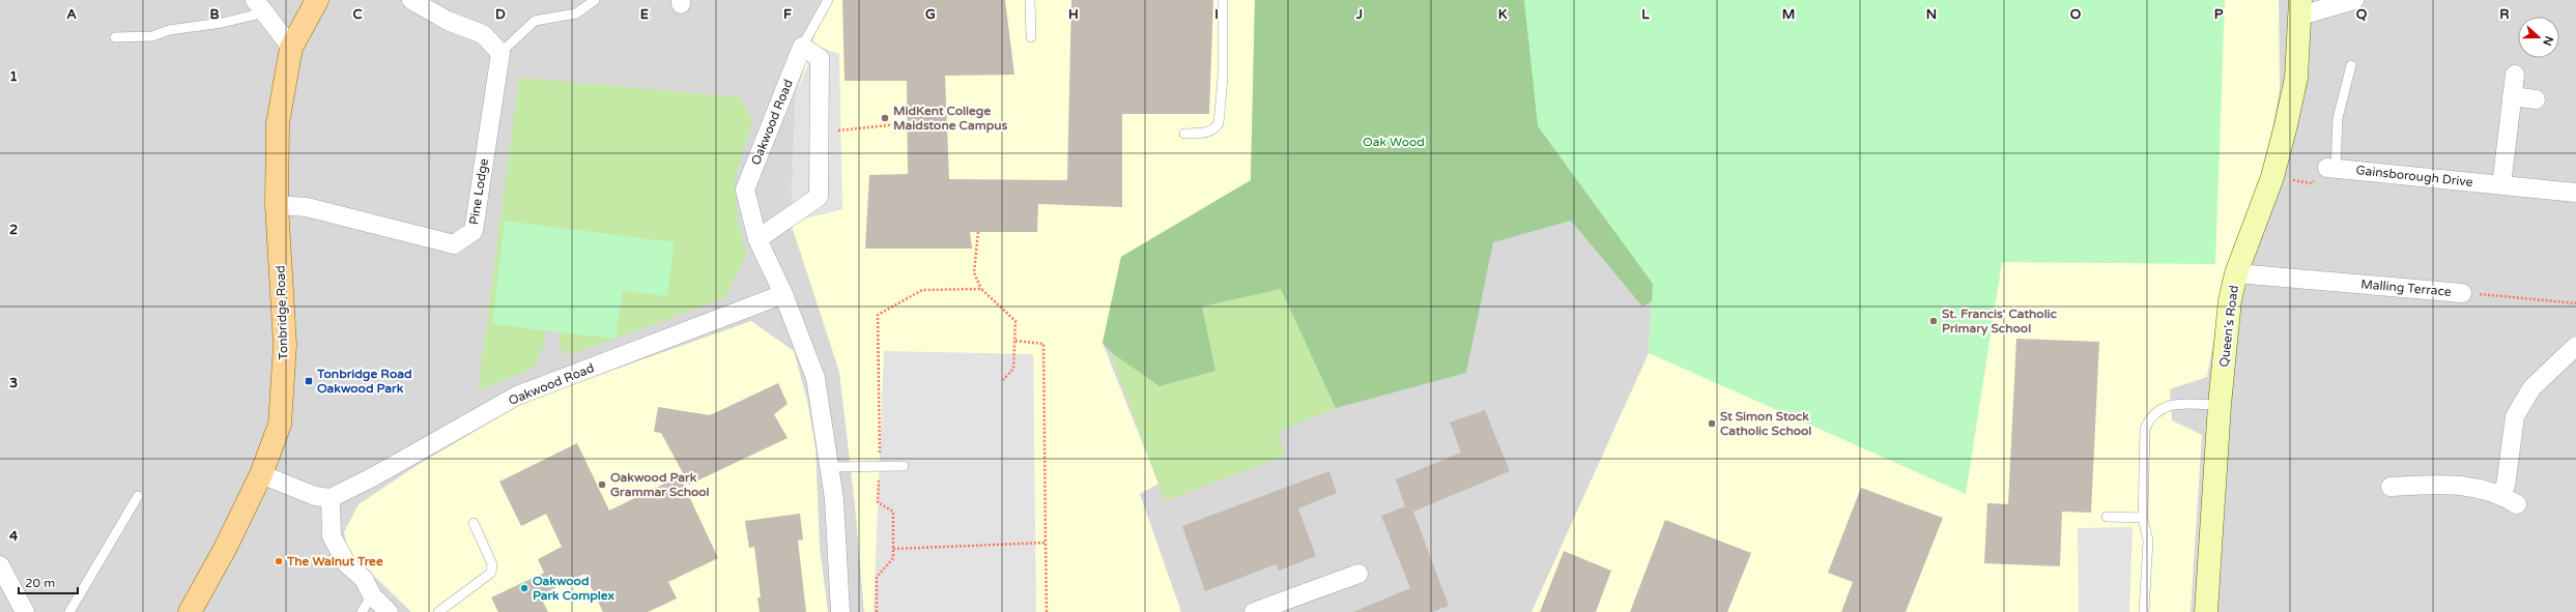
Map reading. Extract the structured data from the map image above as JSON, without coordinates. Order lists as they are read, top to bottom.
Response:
{
  "streets": {
    "main road": ["Tonbridge Road"],
    "street": [
      "Oakwood Road",
      "Gainsborough Drive",
      "Pine Lodge",
      "Malling Terrace",
      "Queen's Road"
    ]
  },
  "crossings": [
    ["Pine Lodge", "Tonbridge Road"],
    ["Malling Terrace", "Queen's Road"]
  ],
  "parks": ["Oak Wood"],
  "places": {
    "other": [
      "MidKent College Maidstone Campus",
      "St. Francis' Catholic Primary School",
      "St Simon Stock Catholic School",
      "Oakwood Park Grammar School",
      "The Walnut Tree",
      "Oakwood Park Complex"
    ],
    "transit": ["Tonbridge Road Oakwood Park"]
  },
  "scale_bar": "20 m",
  "north": "right",
  "grid": {
    "columns": [
      "A",
      "B",
      "C",
      "D",
      "E",
      "F",
      "G",
      "H",
      "I",
      "J",
      "K",
      "L",
      "M",
      "N",
      "O",
      "P",
      "Q",
      "R"
    ],
    "rows": [
      "1",
      "2",
      "3",
      "4"
    ]
  }
}
